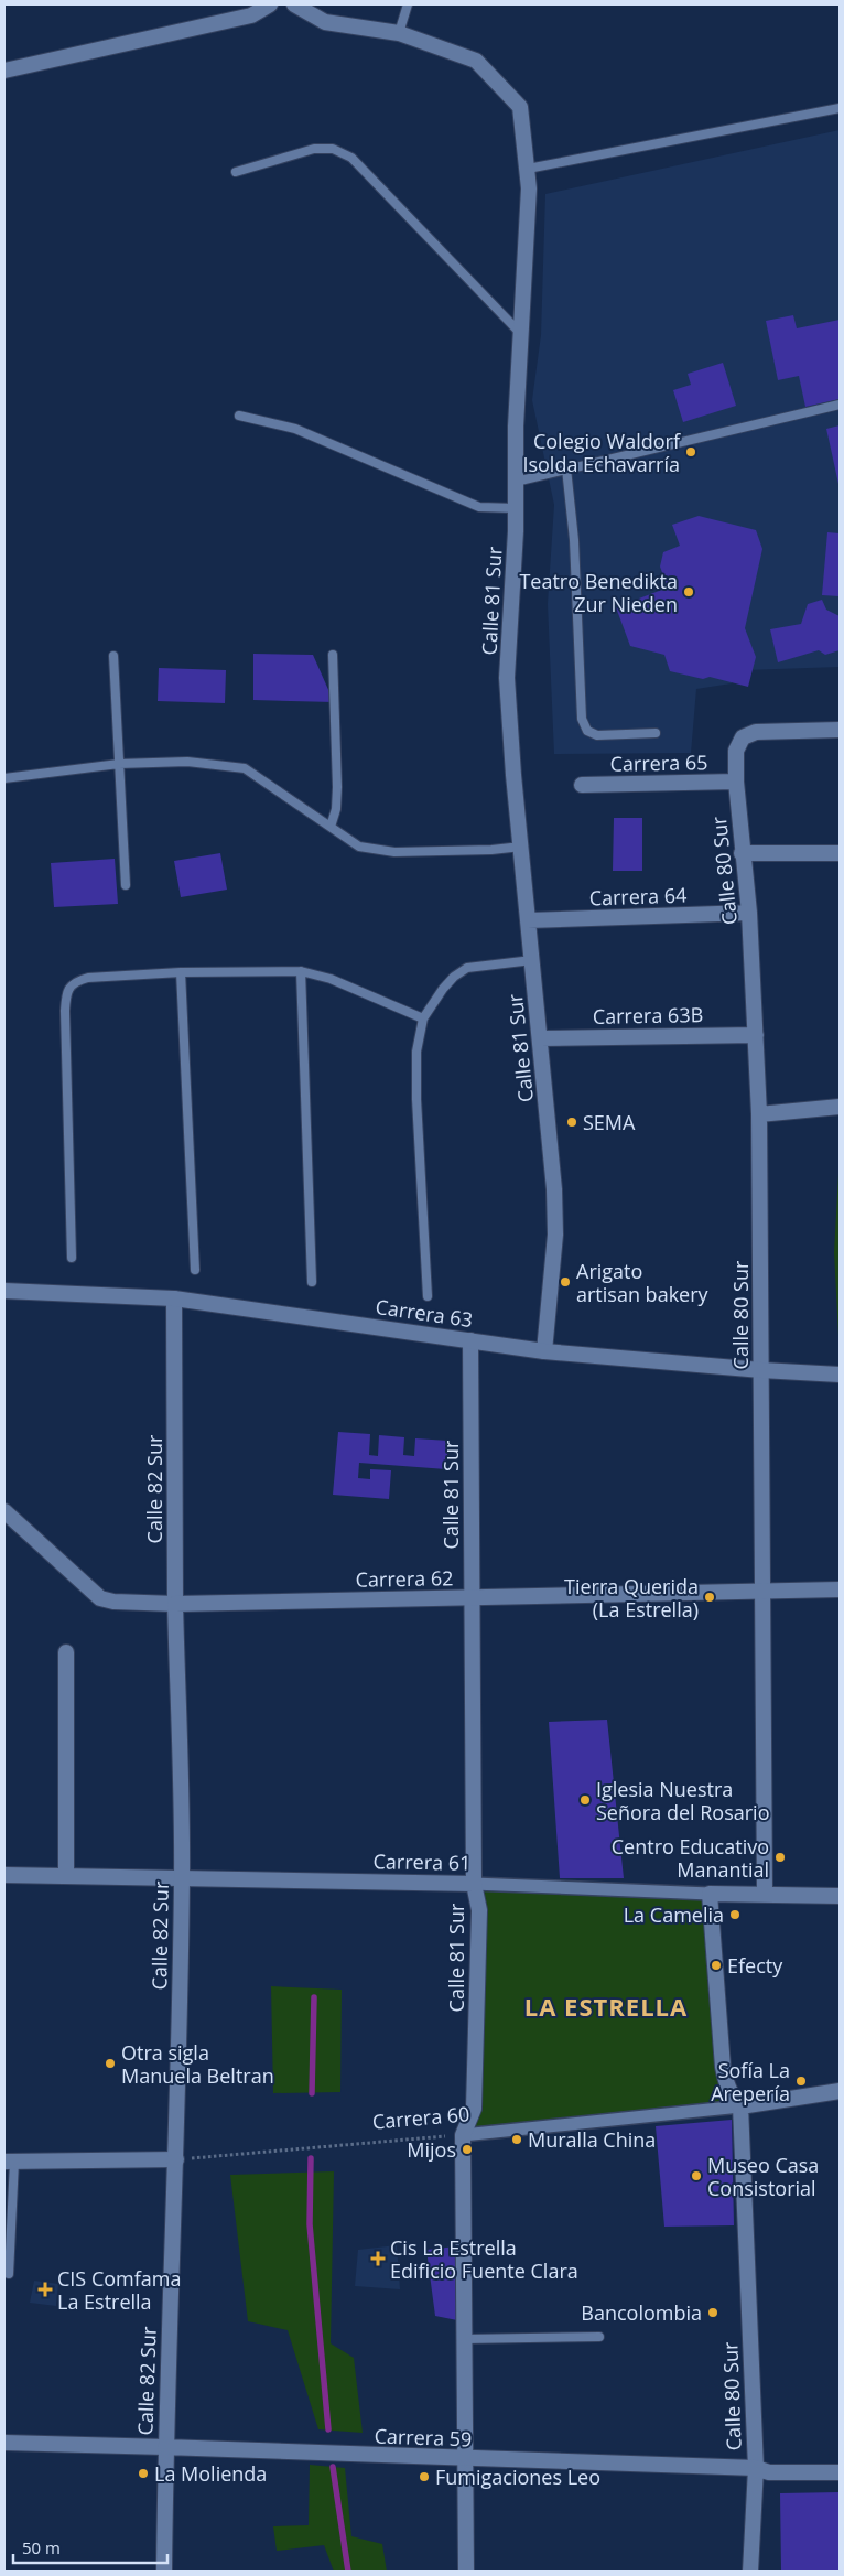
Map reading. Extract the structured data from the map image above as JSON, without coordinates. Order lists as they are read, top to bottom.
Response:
{
  "streets": {
    "street": [
      "Calle 81 Sur",
      "Carrera 65",
      "Calle 80 Sur",
      "Carrera 64",
      "Carrera 63B",
      "Carrera 63",
      "Calle 82 Sur",
      "Carrera 62",
      "Carrera 61",
      "Carrera 60",
      "Carrera 59"
    ]
  },
  "crossings": [
    ["Calle 81 Sur", "Carrera 64"],
    ["Calle 81 Sur", "Carrera 63B"],
    ["Calle 81 Sur", "Carrera 63"],
    ["Calle 81 Sur", "Carrera 62"],
    ["Calle 81 Sur", "Carrera 61"],
    ["Calle 81 Sur", "Carrera 60"],
    ["Calle 81 Sur", "Carrera 59"],
    ["Carrera 65", "Calle 80 Sur"],
    ["Calle 80 Sur", "Carrera 64"],
    ["Calle 80 Sur", "Carrera 63B"],
    ["Calle 80 Sur", "Carrera 63"],
    ["Calle 80 Sur", "Carrera 62"],
    ["Calle 80 Sur", "Carrera 61"],
    ["Calle 80 Sur", "Carrera 60"],
    ["Calle 80 Sur", "Carrera 59"],
    ["Carrera 63", "Calle 82 Sur"],
    ["Calle 82 Sur", "Carrera 62"],
    ["Calle 82 Sur", "Carrera 61"],
    ["Calle 82 Sur", "Carrera 60"],
    ["Calle 82 Sur", "Carrera 59"]
  ],
  "districts": ["LA ESTRELLA"],
  "places": {
    "other": [
      "Colegio Waldorf Isolda Echavarría",
      "Teatro Benedikta Zur Nieden",
      "SEMA",
      "Arigato artisan bakery",
      "Tierra Querida (La Estrella)",
      "Iglesia Nuestra Señora del Rosario",
      "Centro Educativo Manantial",
      "La Camelia",
      "Efecty",
      "Otra sigla Manuela Beltran",
      "Sofía La Arepería",
      "Muralla China",
      "Mijos",
      "Museo Casa Consistorial",
      "Bancolombia",
      "La Molienda",
      "Fumigaciones Leo"
    ],
    "health": ["Cis La Estrella Edificio Fuente Clara", "CIS Comfama La Estrella"]
  },
  "scale_bar": "50 m"
}
